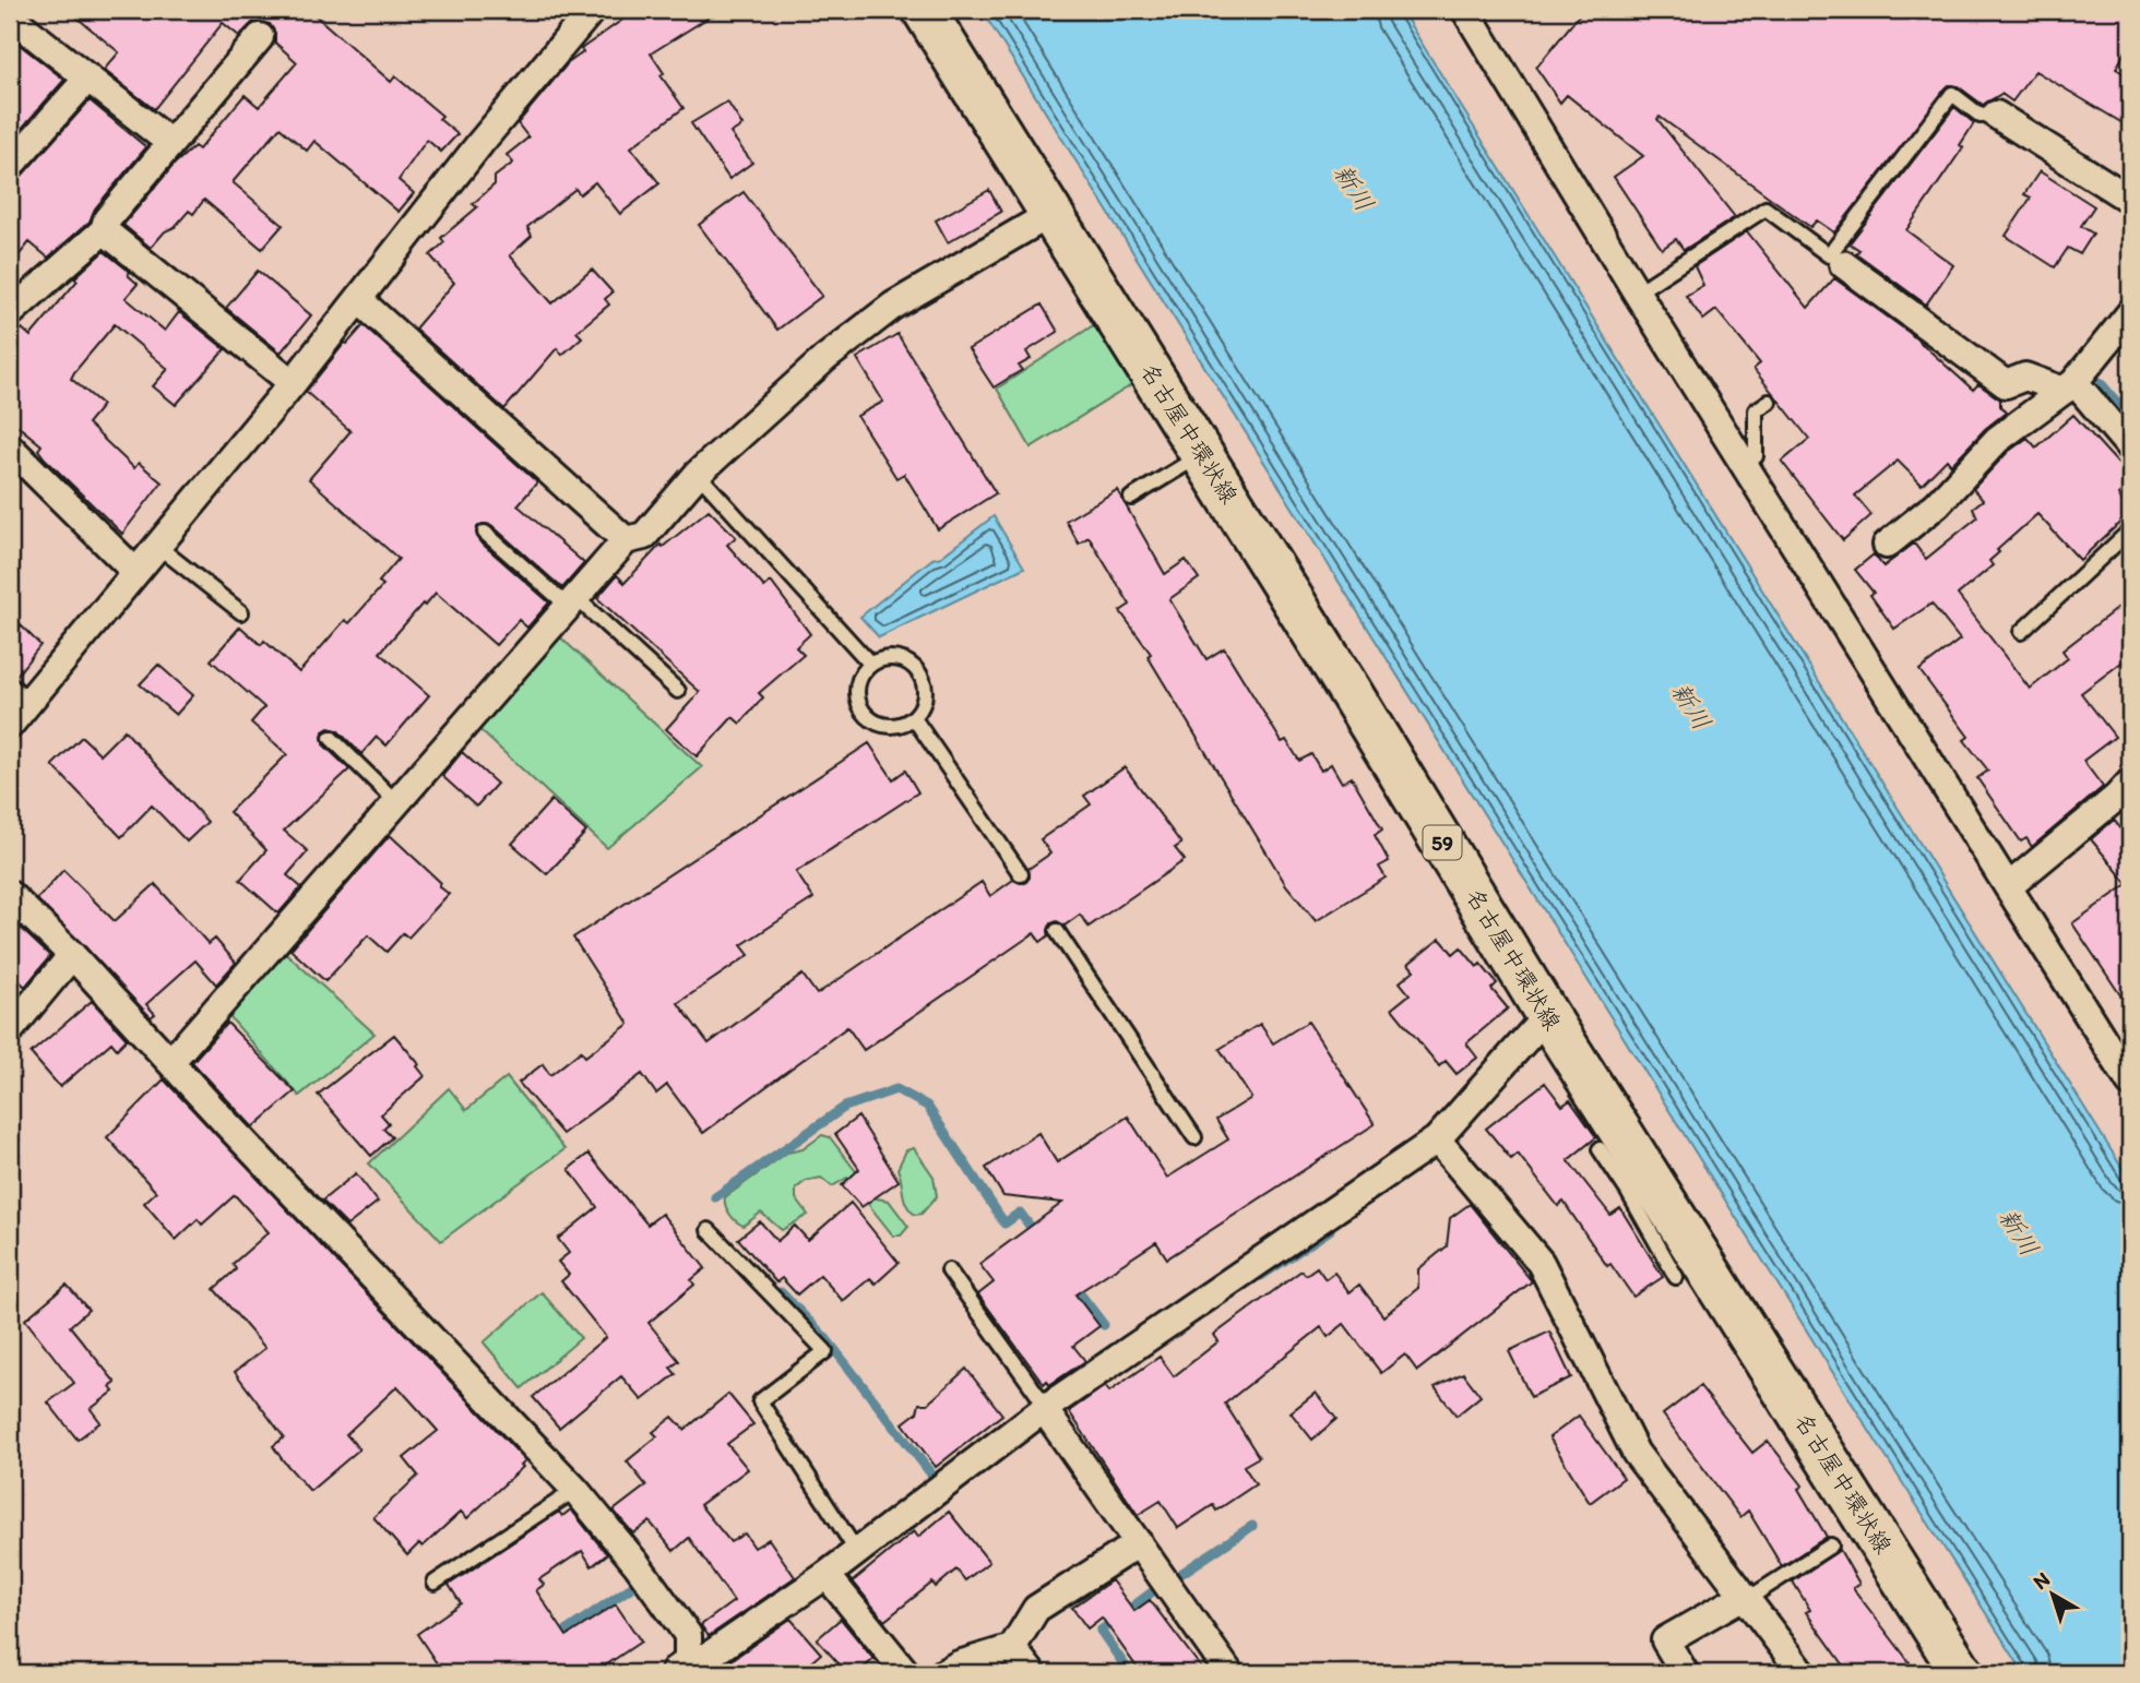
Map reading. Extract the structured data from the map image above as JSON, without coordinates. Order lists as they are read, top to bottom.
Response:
{
  "streets": {
    "main road": ["名古屋中環状線", "59"]
  },
  "water": ["新川"],
  "north": "top left"
}
